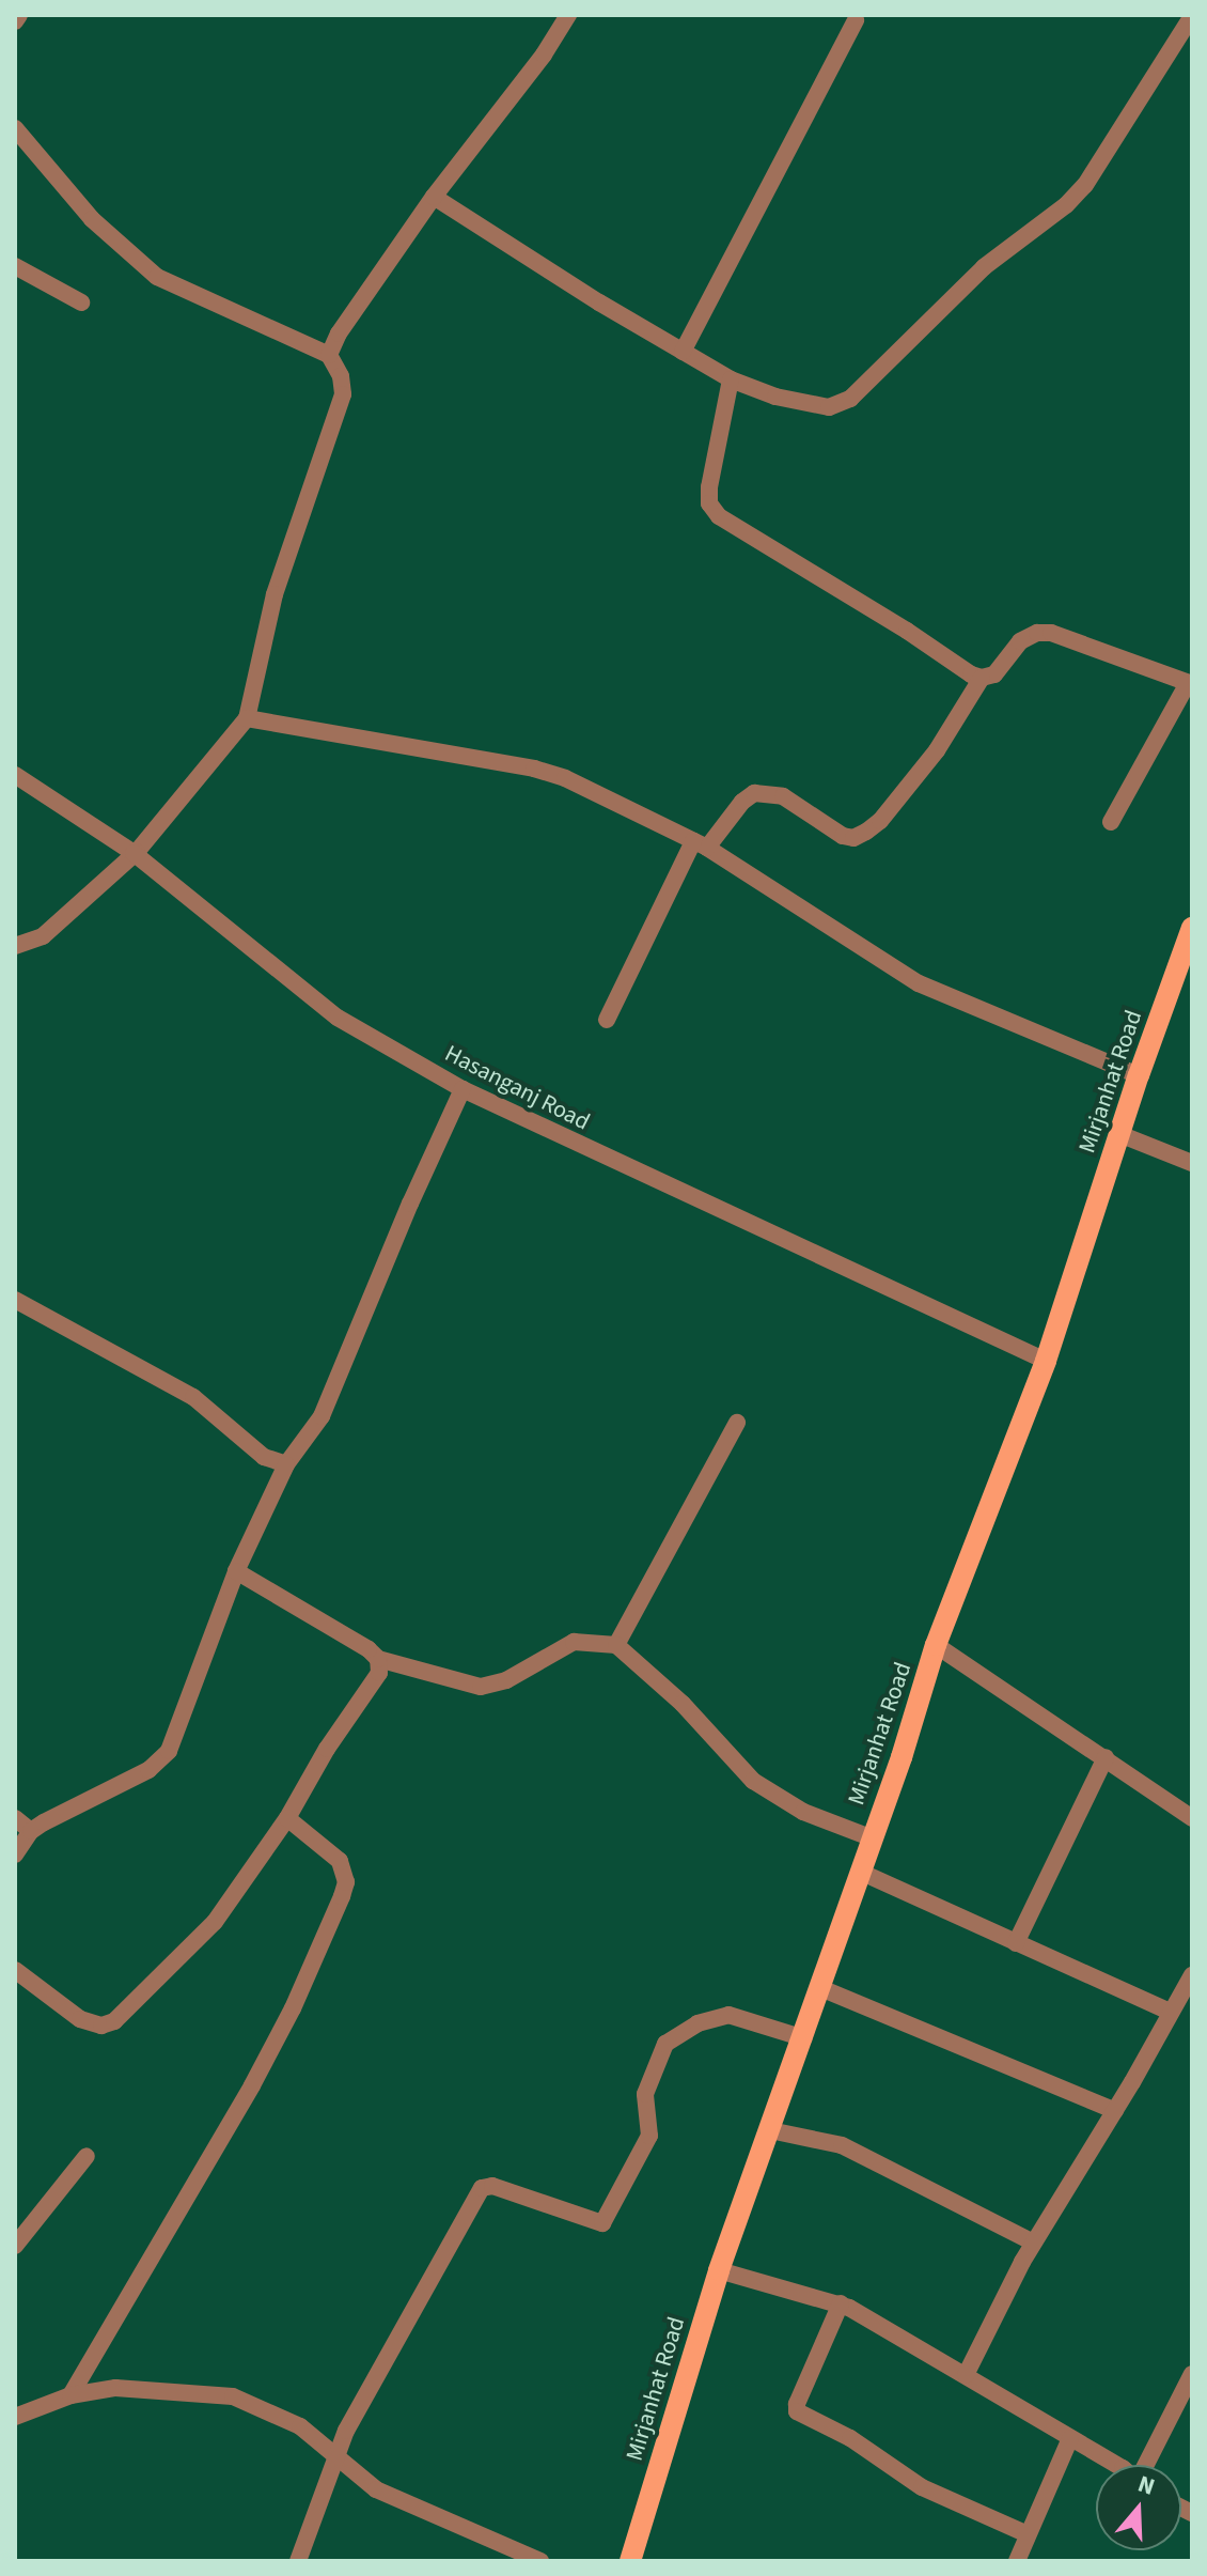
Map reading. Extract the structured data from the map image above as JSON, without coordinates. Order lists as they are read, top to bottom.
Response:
{
  "streets": {
    "main road": ["Mirjanhat Road"],
    "street": ["Hasanganj Road"]
  },
  "crossings": [
    ["Mirjanhat Road", "Hasanganj Road"]
  ],
  "north": "top"
}
